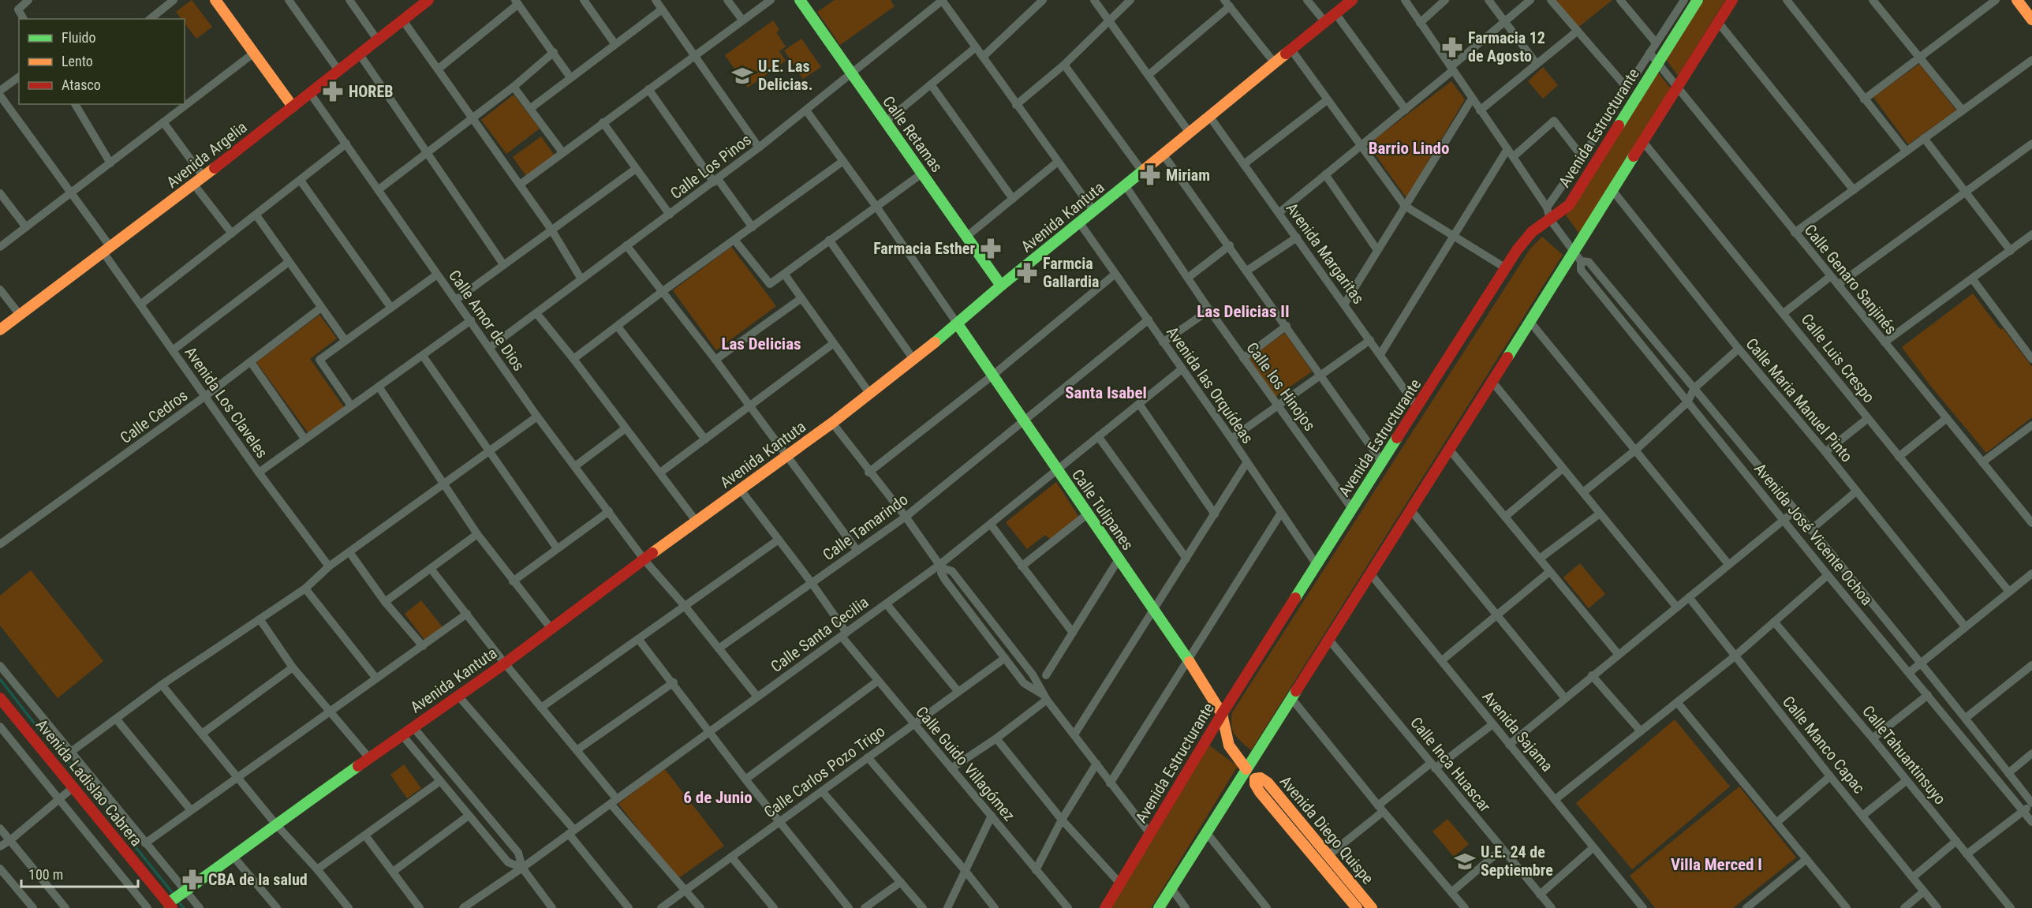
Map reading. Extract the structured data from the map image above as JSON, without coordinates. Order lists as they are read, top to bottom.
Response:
{
  "streets": {
    "main road": [
      "Avenida Estructurante",
      "Calle Retamas",
      "Avenida Argelia",
      "Avenida Kantuta",
      "Calle Tulipanes",
      "Avenida Ladislao Cabrera",
      "Avenida Diego Quispe"
    ],
    "street": [
      "Calle Los Pinos",
      "Avenida Margaritas",
      "Calle Genaro Sanjinés",
      "Calle Amor de Dios",
      "Calle Luis Crespo",
      "Avenida las Orquídeas",
      "Calle los Hinojos",
      "Calle Maria Manuel Pinto",
      "Avenida Los Claveles",
      "Calle Cedros",
      "Calle Tamarindo",
      "Avenida José Vicente Ochoa",
      "Calle Santa Cecilia",
      "Avenida Sajama",
      "Calle Manco Capac",
      "CalleTahuantinsuyo",
      "Calle Guido Villagómez",
      "Calle Inca Huascar",
      "Calle Carlos Pozo Trigo"
    ]
  },
  "crossings": [
    ["Avenida Estructurante", "Avenida Margaritas"],
    ["Avenida Estructurante", "Calle Genaro Sanjinés"],
    ["Avenida Estructurante", "Avenida las Orquídeas"],
    ["Avenida Estructurante", "Calle los Hinojos"],
    ["Avenida Estructurante", "Calle Tulipanes"],
    ["Avenida Estructurante", "Avenida Diego Quispe"],
    ["Calle Retamas", "Calle Los Pinos"],
    ["Calle Retamas", "Avenida Kantuta"],
    ["Avenida Argelia", "Calle Amor de Dios"],
    ["Avenida Argelia", "Avenida Los Claveles"],
    ["Calle Los Pinos", "Calle Amor de Dios"],
    ["Avenida Kantuta", "Avenida Margaritas"],
    ["Avenida Kantuta", "Calle Amor de Dios"],
    ["Avenida Kantuta", "Avenida las Orquídeas"],
    ["Avenida Kantuta", "Calle los Hinojos"],
    ["Avenida Kantuta", "Calle Tulipanes"],
    ["Avenida Kantuta", "Calle Guido Villagómez"],
    ["Avenida Kantuta", "Avenida Ladislao Cabrera"],
    ["Calle Amor de Dios", "Calle Tamarindo"],
    ["Calle Amor de Dios", "Calle Santa Cecilia"],
    ["Avenida las Orquídeas", "Calle Tamarindo"],
    ["Avenida las Orquídeas", "Calle Santa Cecilia"],
    ["Avenida Los Claveles", "Calle Cedros"],
    ["Calle Tulipanes", "Calle Tamarindo"],
    ["Calle Tulipanes", "Calle Santa Cecilia"],
    ["Calle Tulipanes", "Avenida Diego Quispe"],
    ["Calle Tamarindo", "Calle Guido Villagómez"],
    ["Calle Santa Cecilia", "Calle Guido Villagómez"],
    ["Calle Guido Villagómez", "Calle Carlos Pozo Trigo"]
  ],
  "districts": [
    "Barrio Lindo",
    "Las Delicias II",
    "Las Delicias",
    "Santa Isabel",
    "6 de Junio",
    "Villa Merced I"
  ],
  "places": {
    "pharmacy": [
      "Farmacia 12 de Agosto",
      "HOREB",
      "Miriam",
      "Farmacia Esther",
      "Farmcia Gallardia",
      "CBA de la salud"
    ],
    "school or university": ["U.E. Las Delicias.", "U.E. 24 de Septiembre"]
  },
  "legend": ["Fluido", "Lento", "Atasco"],
  "scale_bar": "100 m"
}
